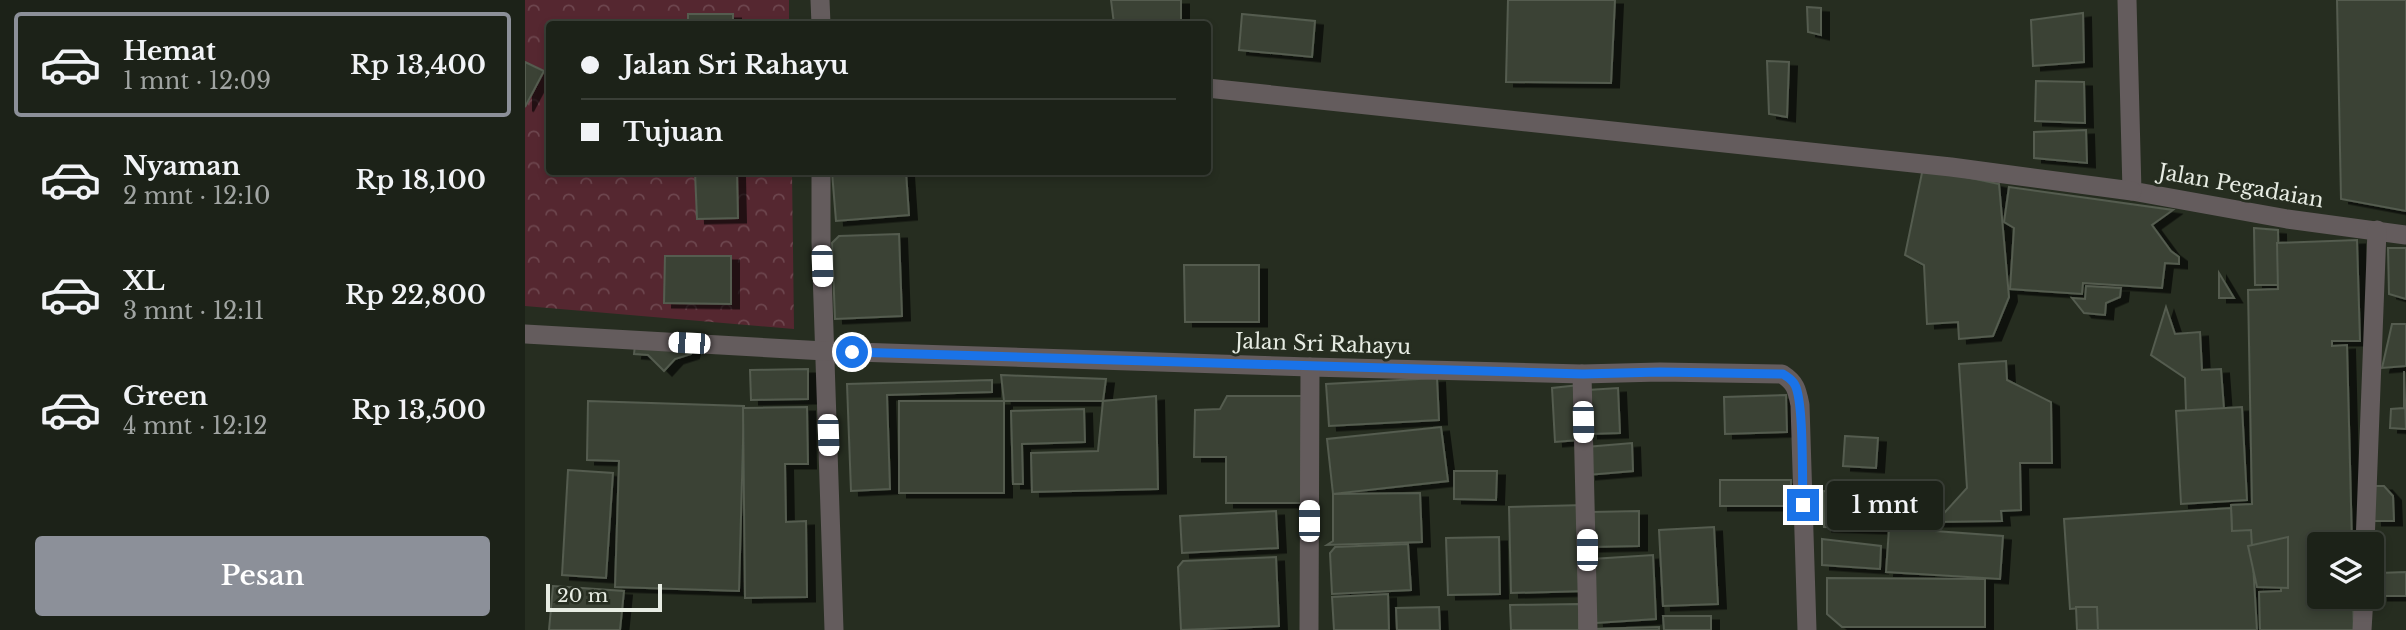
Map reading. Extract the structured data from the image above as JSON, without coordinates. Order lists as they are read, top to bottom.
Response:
{
  "streets": {
    "street": ["Jalan Pegadaian", "Jalan Sri Rahayu"]
  },
  "scale_bar": "20 m",
  "page": {
    "list": [
      {
        "name": "Hemat",
        "note": "1 mnt · 12:09",
        "value": "Rp 13,400"
      },
      {
        "name": "Nyaman",
        "note": "2 mnt · 12:10",
        "value": "Rp 18,100"
      },
      {
        "name": "XL",
        "note": "3 mnt · 12:11",
        "value": "Rp 22,800"
      },
      {
        "name": "Green",
        "note": "4 mnt · 12:12",
        "value": "Rp 13,500"
      }
    ],
    "banner": ["Jalan Sri Rahayu", "Tujuan"],
    "bubble": "1 mnt",
    "buttons": "Pesan",
    "scale": "20 m"
  }
}
